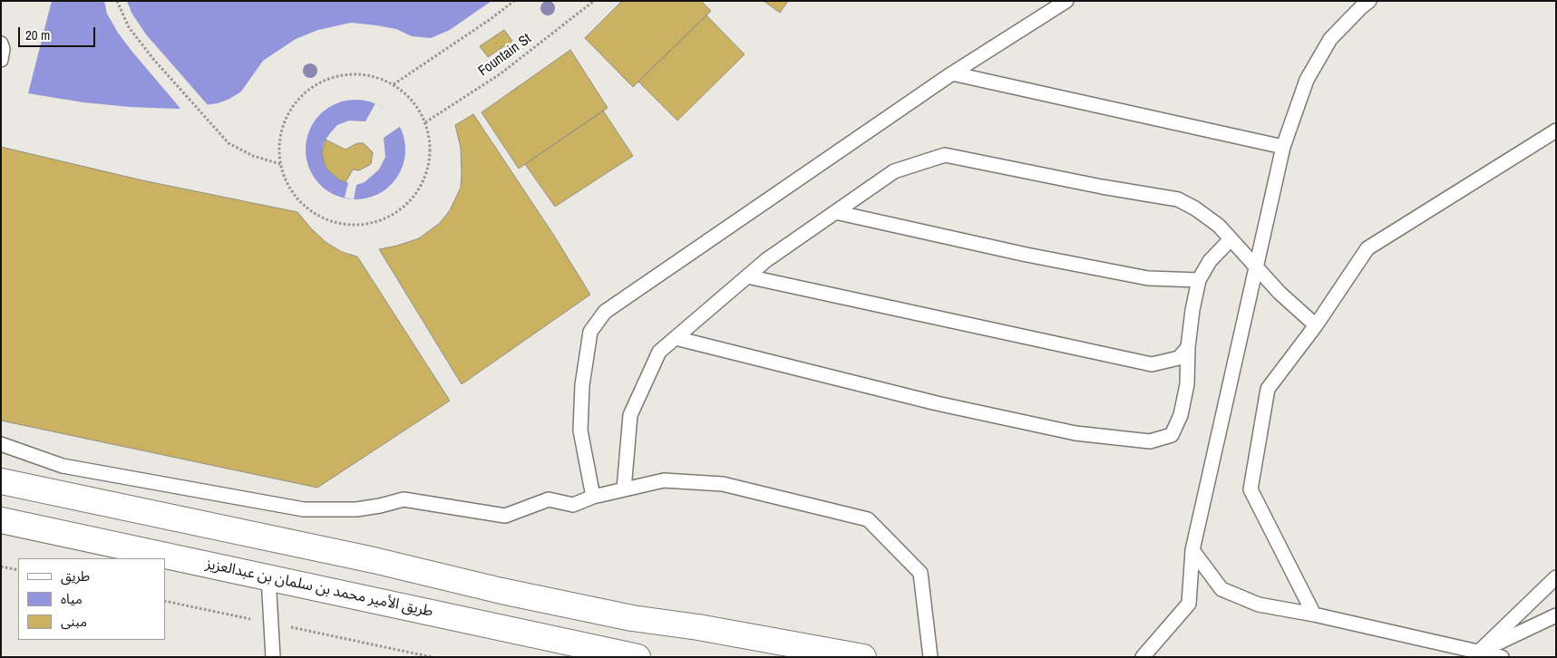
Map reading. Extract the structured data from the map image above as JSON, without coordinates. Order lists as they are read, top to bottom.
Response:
{
  "streets": {
    "street": ["طريق الأمير محمد بن سلمان بن عبدالعزيز"],
    "path": ["Fountain St"]
  },
  "legend": ["طريق", "مياه", "مبنى"],
  "scale_bar": "20 m"
}
